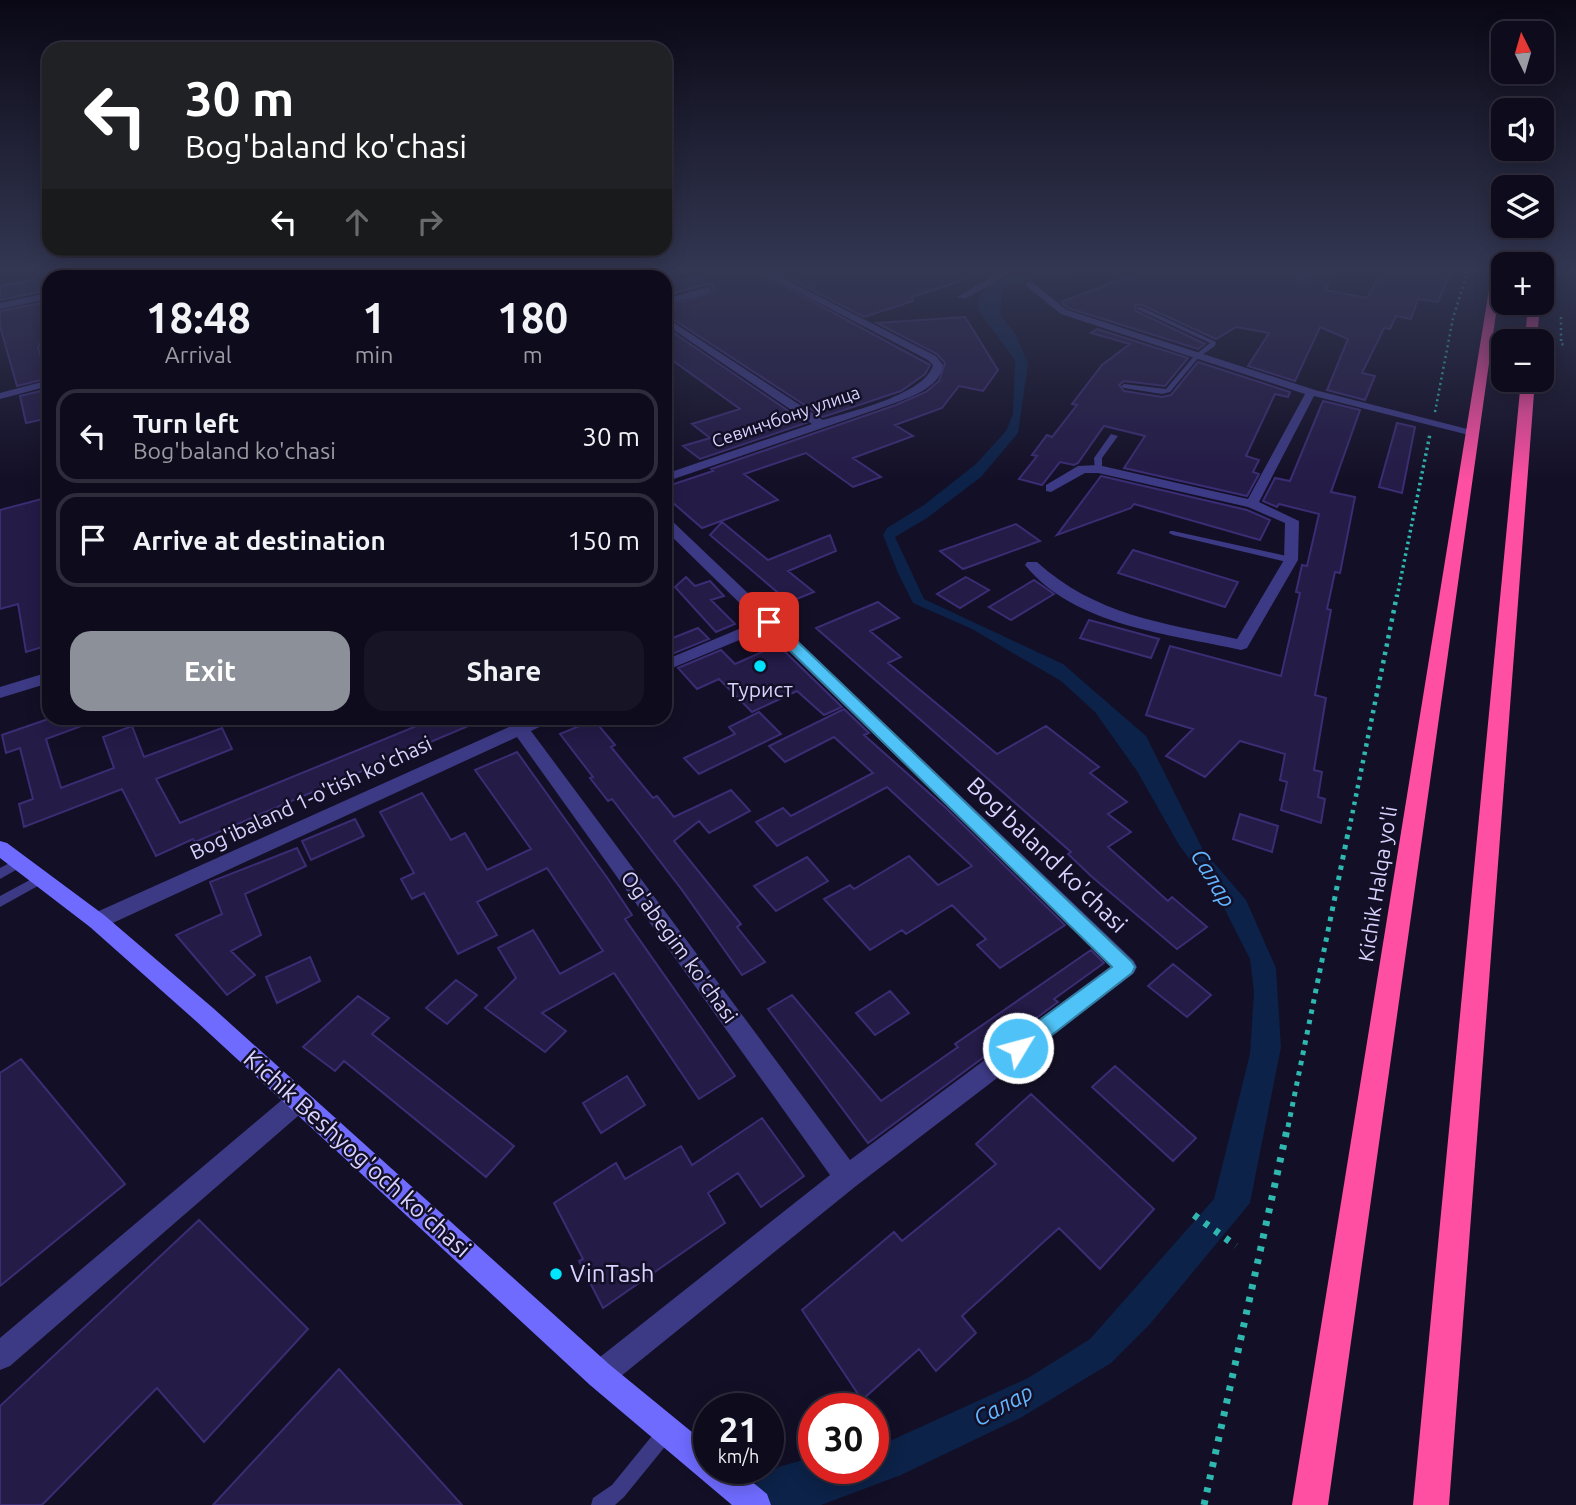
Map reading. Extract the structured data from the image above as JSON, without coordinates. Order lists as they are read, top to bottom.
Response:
{
  "streets": {
    "highway": ["Kichik Halqa yo'li"],
    "street": [
      "Севинчбону улица",
      "Bog'ibaland 1-o'tish ko'chasi",
      "Bog'baland ko'chasi",
      "Og'abegim ko'chasi",
      "Kichik Beshyog'och ko'chasi"
    ]
  },
  "crossings": [
    ["Bog'ibaland 1-o'tish ko'chasi", "Kichik Beshyog'och ko'chasi"],
    ["Bog'baland ko'chasi", "Og'abegim ko'chasi"],
    ["Bog'baland ko'chasi", "Kichik Beshyog'och ko'chasi"]
  ],
  "water": ["Салар"],
  "places": ["Турист", "VinTash"],
  "north": "top",
  "page": {
    "map_buttons": ["+", "−"],
    "turn": ["30 m", "Bog'baland ko'chasi"],
    "eta": [
      "18:48",
      "Arrival",
      "1",
      "min",
      "180",
      "m"
    ],
    "list": [
      {
        "name": "Turn left",
        "note": "Bog'baland ko'chasi",
        "value": "30 m"
      },
      {
        "name": "Arrive at destination",
        "value": "150 m"
      }
    ],
    "buttons": ["Exit", "Share"],
    "speed": "21 km/h",
    "limit": "30"
  }
}
